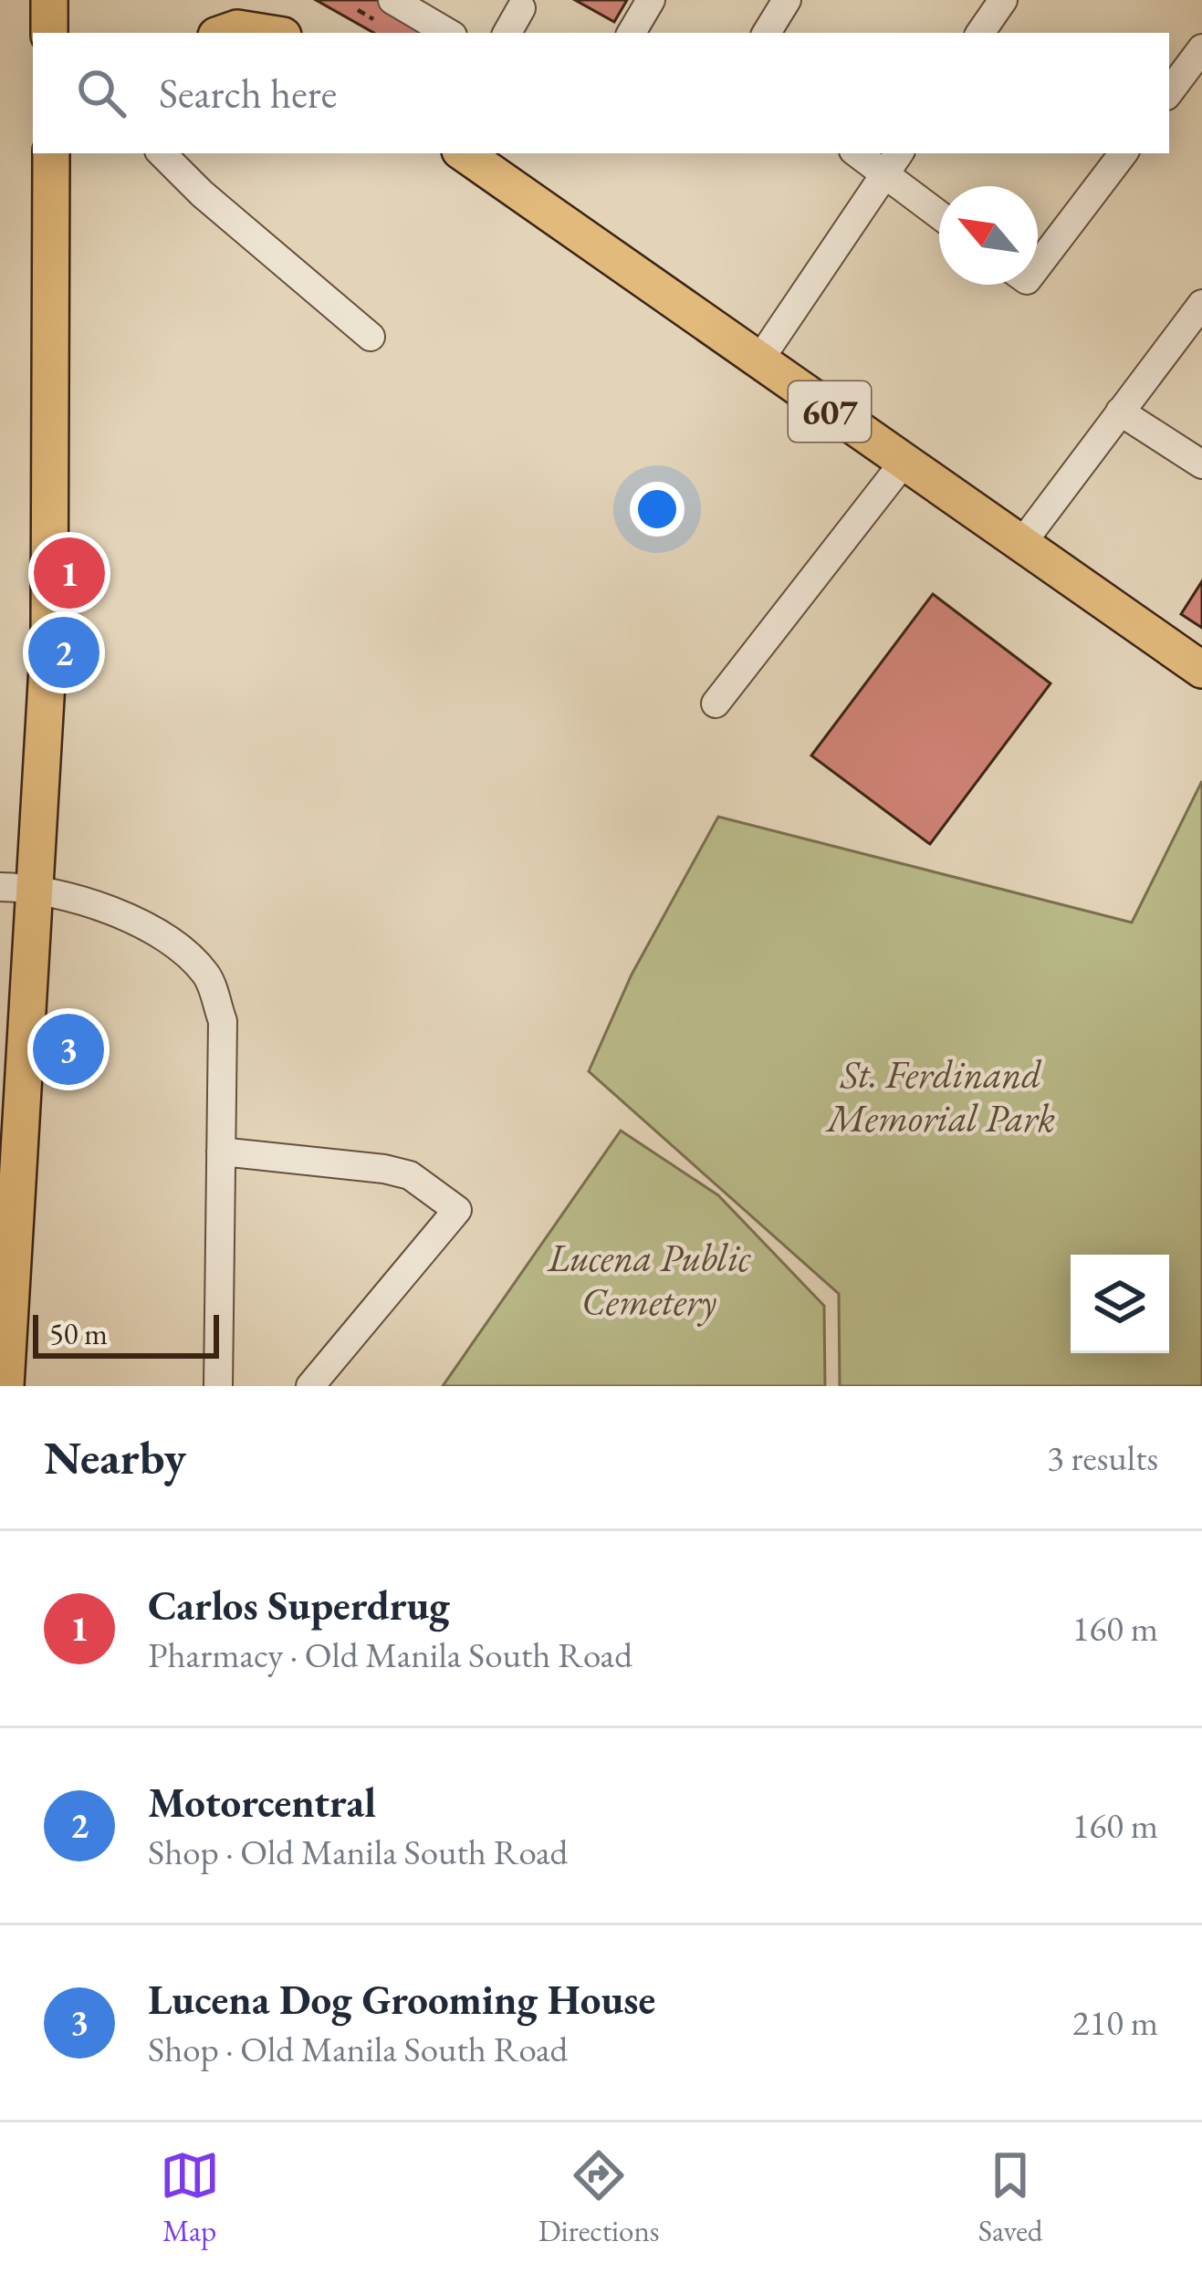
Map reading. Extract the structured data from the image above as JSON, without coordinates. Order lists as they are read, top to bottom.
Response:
{
  "streets": {
    "main road": ["607"]
  },
  "parks": ["St. Ferdinand Memorial Park", "Lucena Public Cemetery"],
  "scale_bar": "50 m",
  "north": "top left",
  "page": {
    "search": "Search here",
    "pins": ["1", "2", "3"],
    "scale": "50 m",
    "heading": ["Nearby", "3 results"],
    "list": [
      {
        "mark": "1",
        "name": "Carlos Superdrug",
        "note": "Pharmacy · Old Manila South Road",
        "value": "160 m"
      },
      {
        "mark": "2",
        "name": "Motorcentral",
        "note": "Shop · Old Manila South Road",
        "value": "160 m"
      },
      {
        "mark": "3",
        "name": "Lucena Dog Grooming House",
        "note": "Shop · Old Manila South Road",
        "value": "210 m"
      }
    ],
    "nav": ["Map", "Directions", "Saved"]
  }
}
